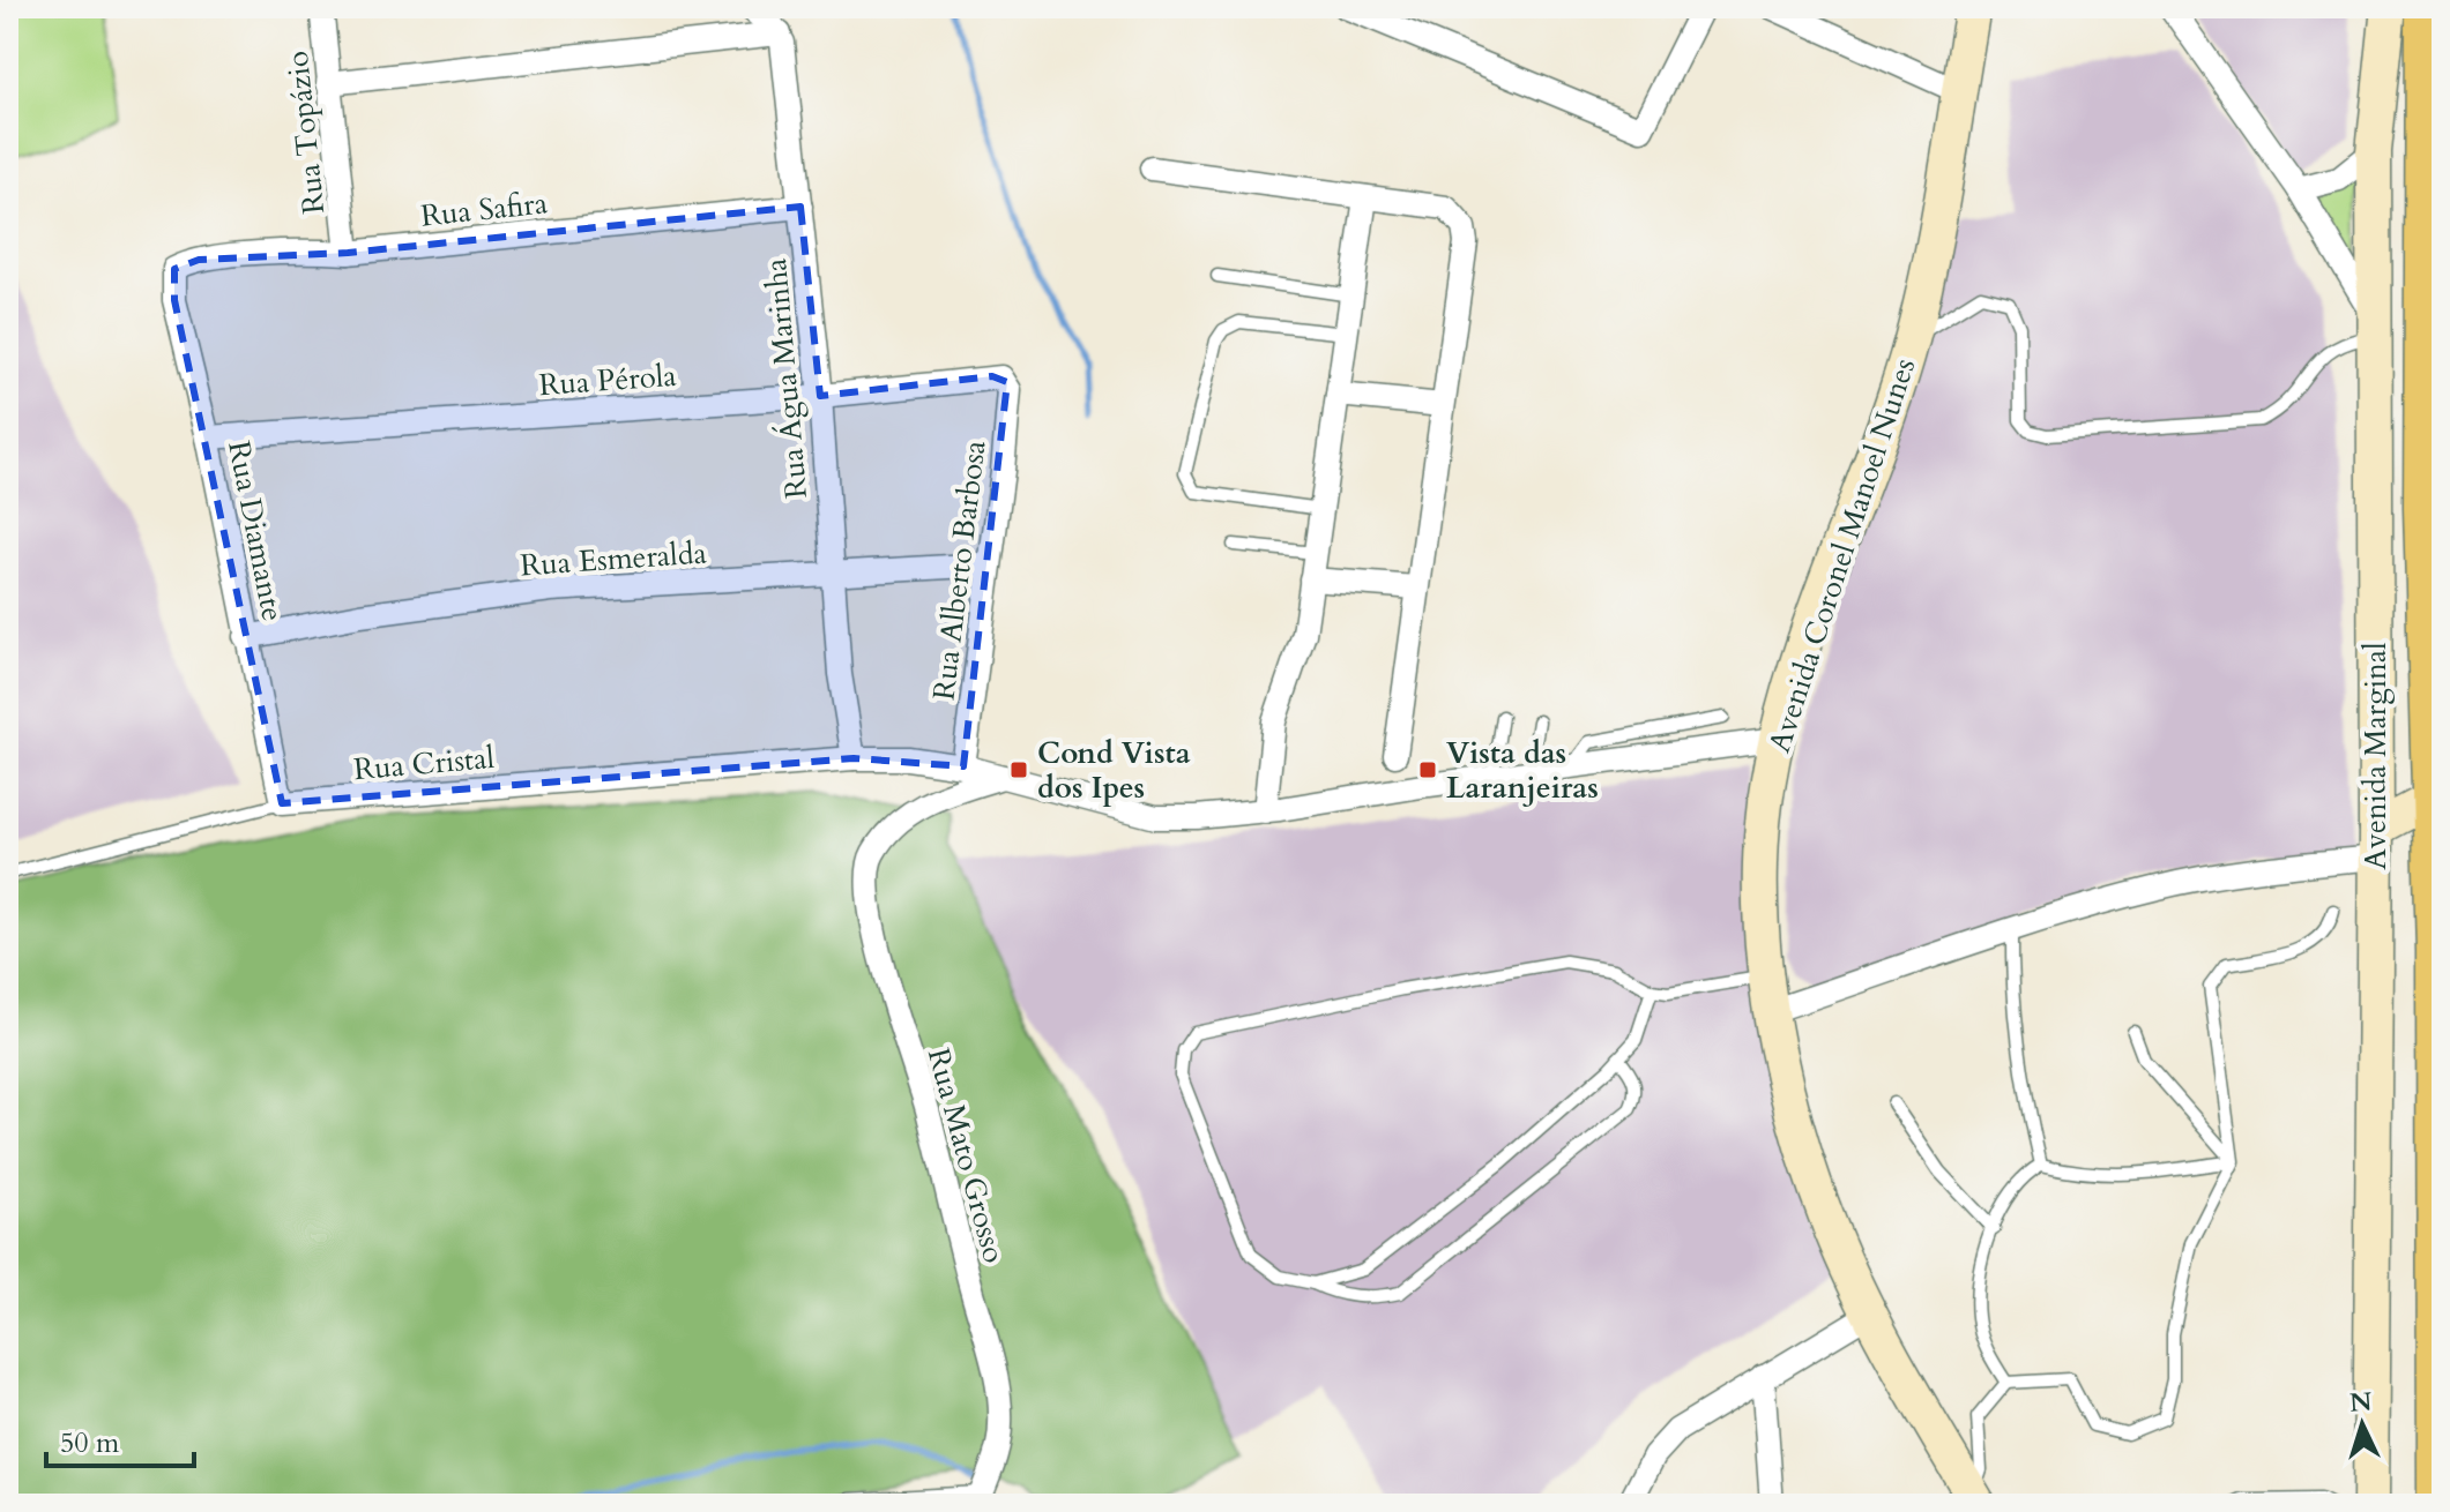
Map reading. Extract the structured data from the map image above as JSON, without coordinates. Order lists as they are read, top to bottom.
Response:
{
  "streets": {
    "street": [
      "Rua Topázio",
      "Rua Safira",
      "Rua Água Marinha",
      "Rua Pérola",
      "Rua Diamante",
      "Avenida Coronel Manoel Nunes",
      "Rua Esmeralda",
      "Rua Alberto Barbosa",
      "Avenida Marginal",
      "Rua Cristal",
      "Rua Mato Grosso"
    ]
  },
  "crossings": [
    ["Rua Topázio", "Rua Safira"],
    ["Rua Safira", "Rua Água Marinha"],
    ["Rua Safira", "Rua Diamante"],
    ["Rua Água Marinha", "Rua Pérola"],
    ["Rua Água Marinha", "Rua Esmeralda"],
    ["Rua Água Marinha", "Rua Cristal"],
    ["Rua Pérola", "Rua Diamante"],
    ["Rua Pérola", "Rua Alberto Barbosa"],
    ["Rua Diamante", "Rua Esmeralda"],
    ["Rua Diamante", "Rua Cristal"],
    ["Avenida Coronel Manoel Nunes", "Rua Cristal"],
    ["Rua Esmeralda", "Rua Alberto Barbosa"],
    ["Rua Alberto Barbosa", "Rua Cristal"],
    ["Rua Cristal", "Rua Mato Grosso"]
  ],
  "places": {
    "transit": ["Cond Vista dos Ipes", "Vista das Laranjeiras"]
  },
  "scale_bar": "50 m",
  "north": "top"
}
